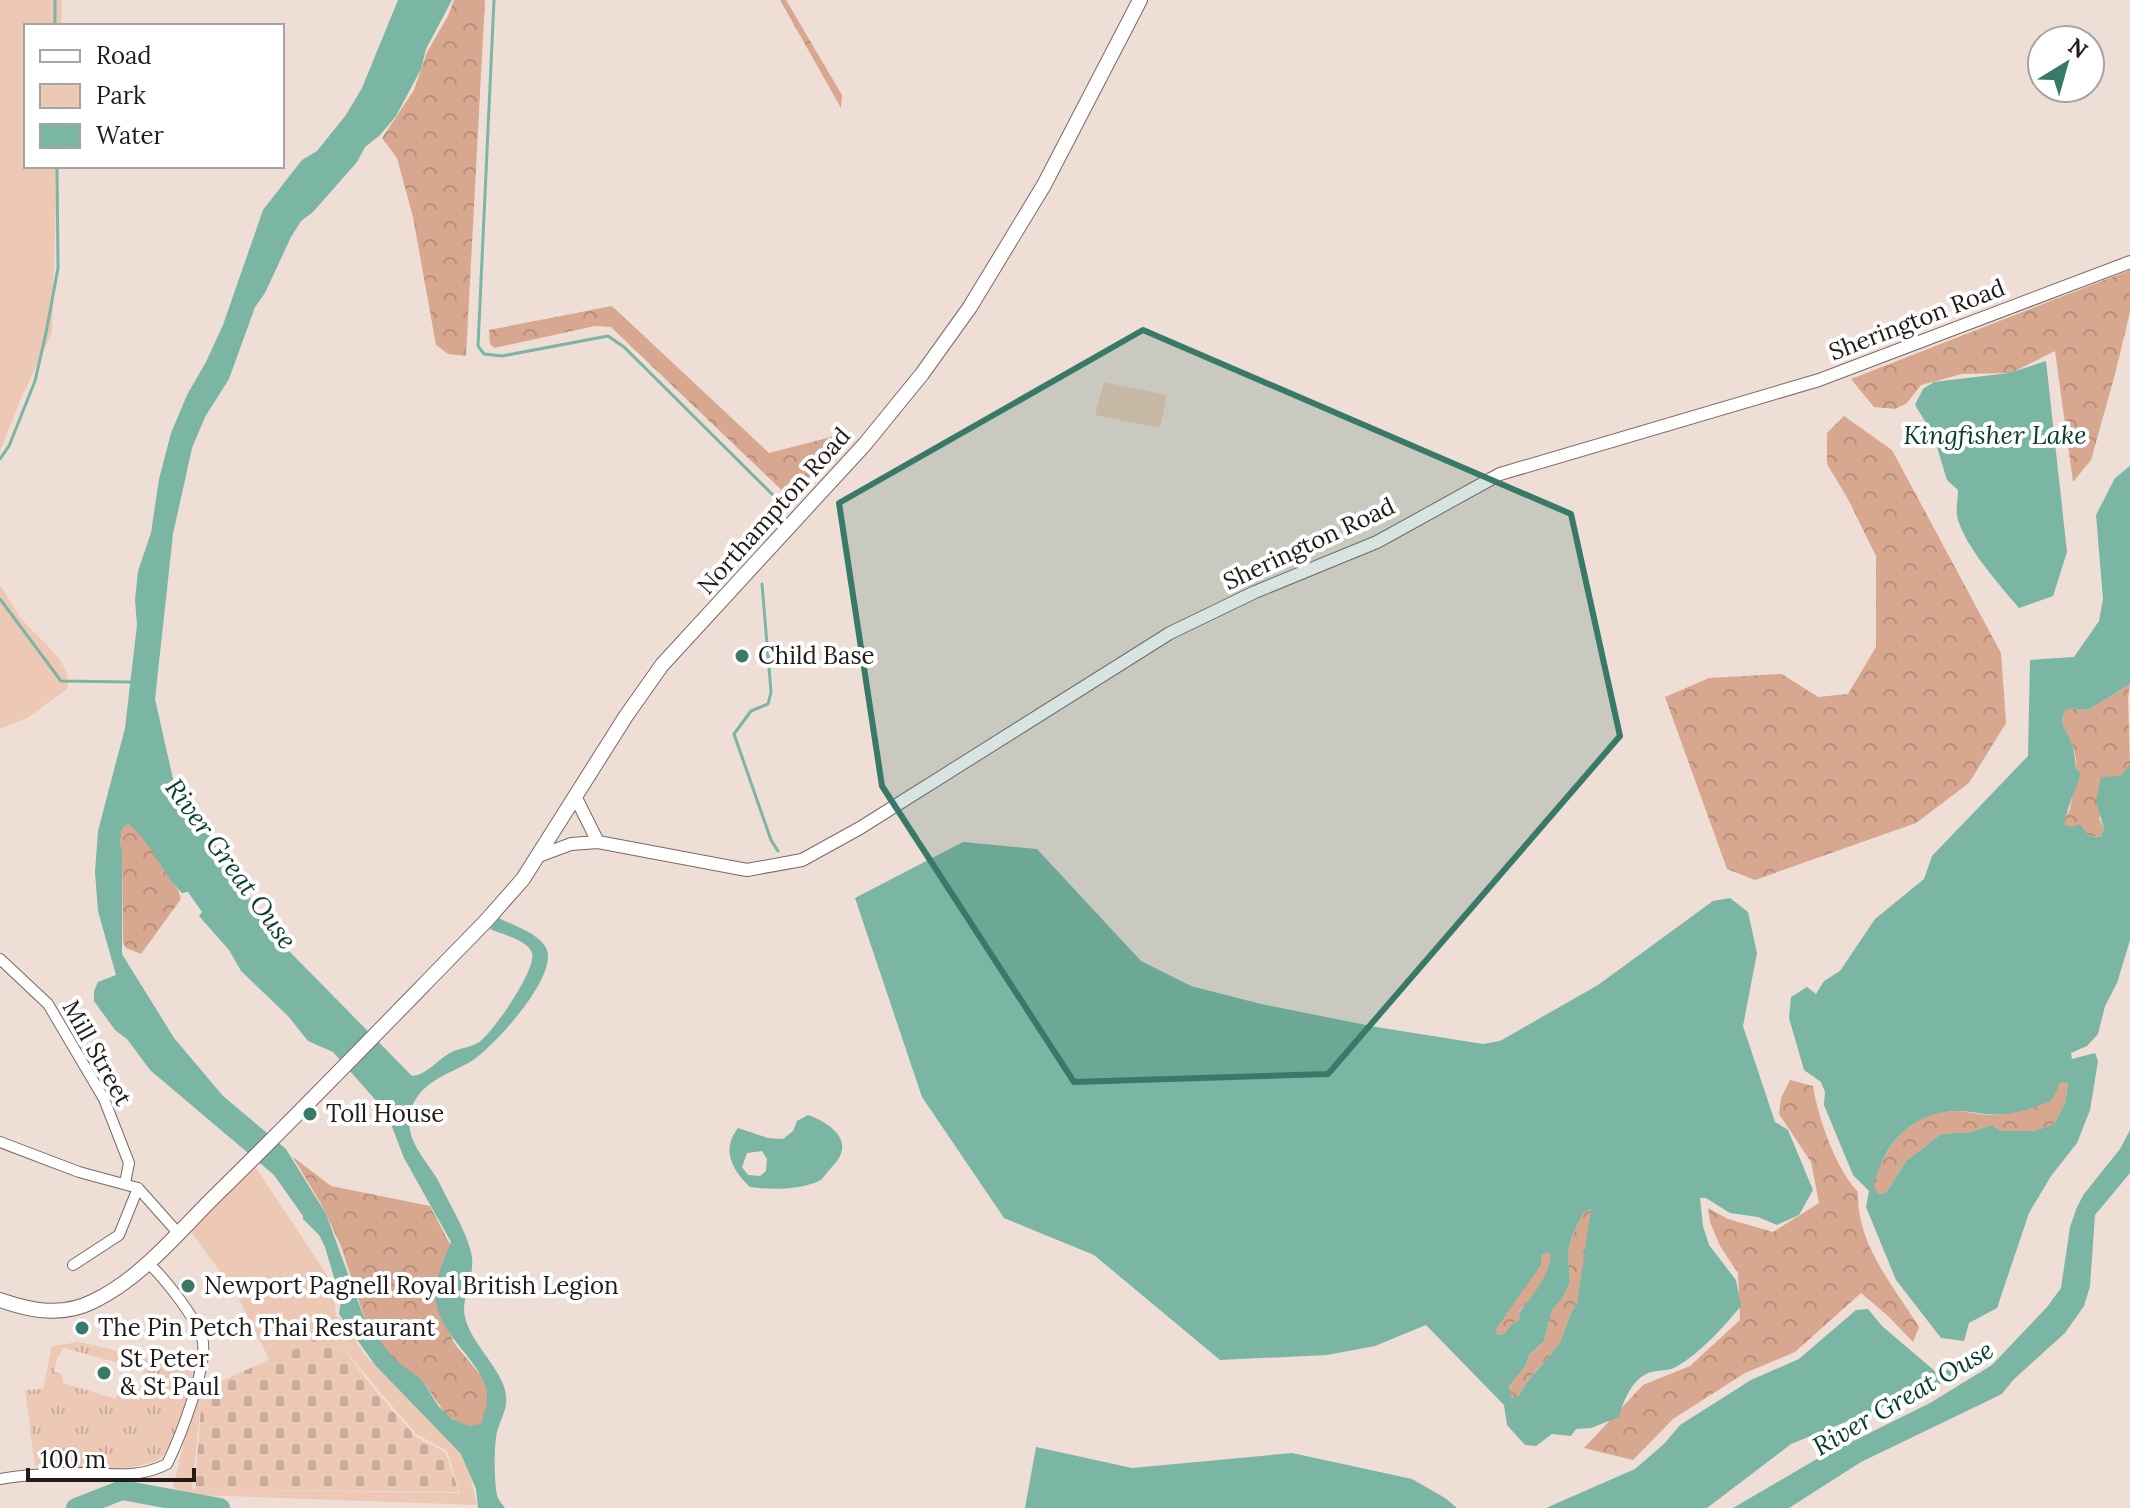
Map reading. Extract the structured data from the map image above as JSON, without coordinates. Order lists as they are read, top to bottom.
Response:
{
  "streets": {
    "main road": ["Northampton Road"],
    "street": ["Sherington Road", "Mill Street"]
  },
  "crossings": [
    ["Sherington Road", "Northampton Road"]
  ],
  "water": ["Kingfisher Lake", "River Great Ouse"],
  "places": [
    "Child Base",
    "Toll House",
    "Newport Pagnell Royal British Legion",
    "The Pin Petch Thai Restaurant",
    "St Peter & St Paul"
  ],
  "legend": ["Road", "Park", "Water"],
  "scale_bar": "100 m",
  "north": "top right"
}
